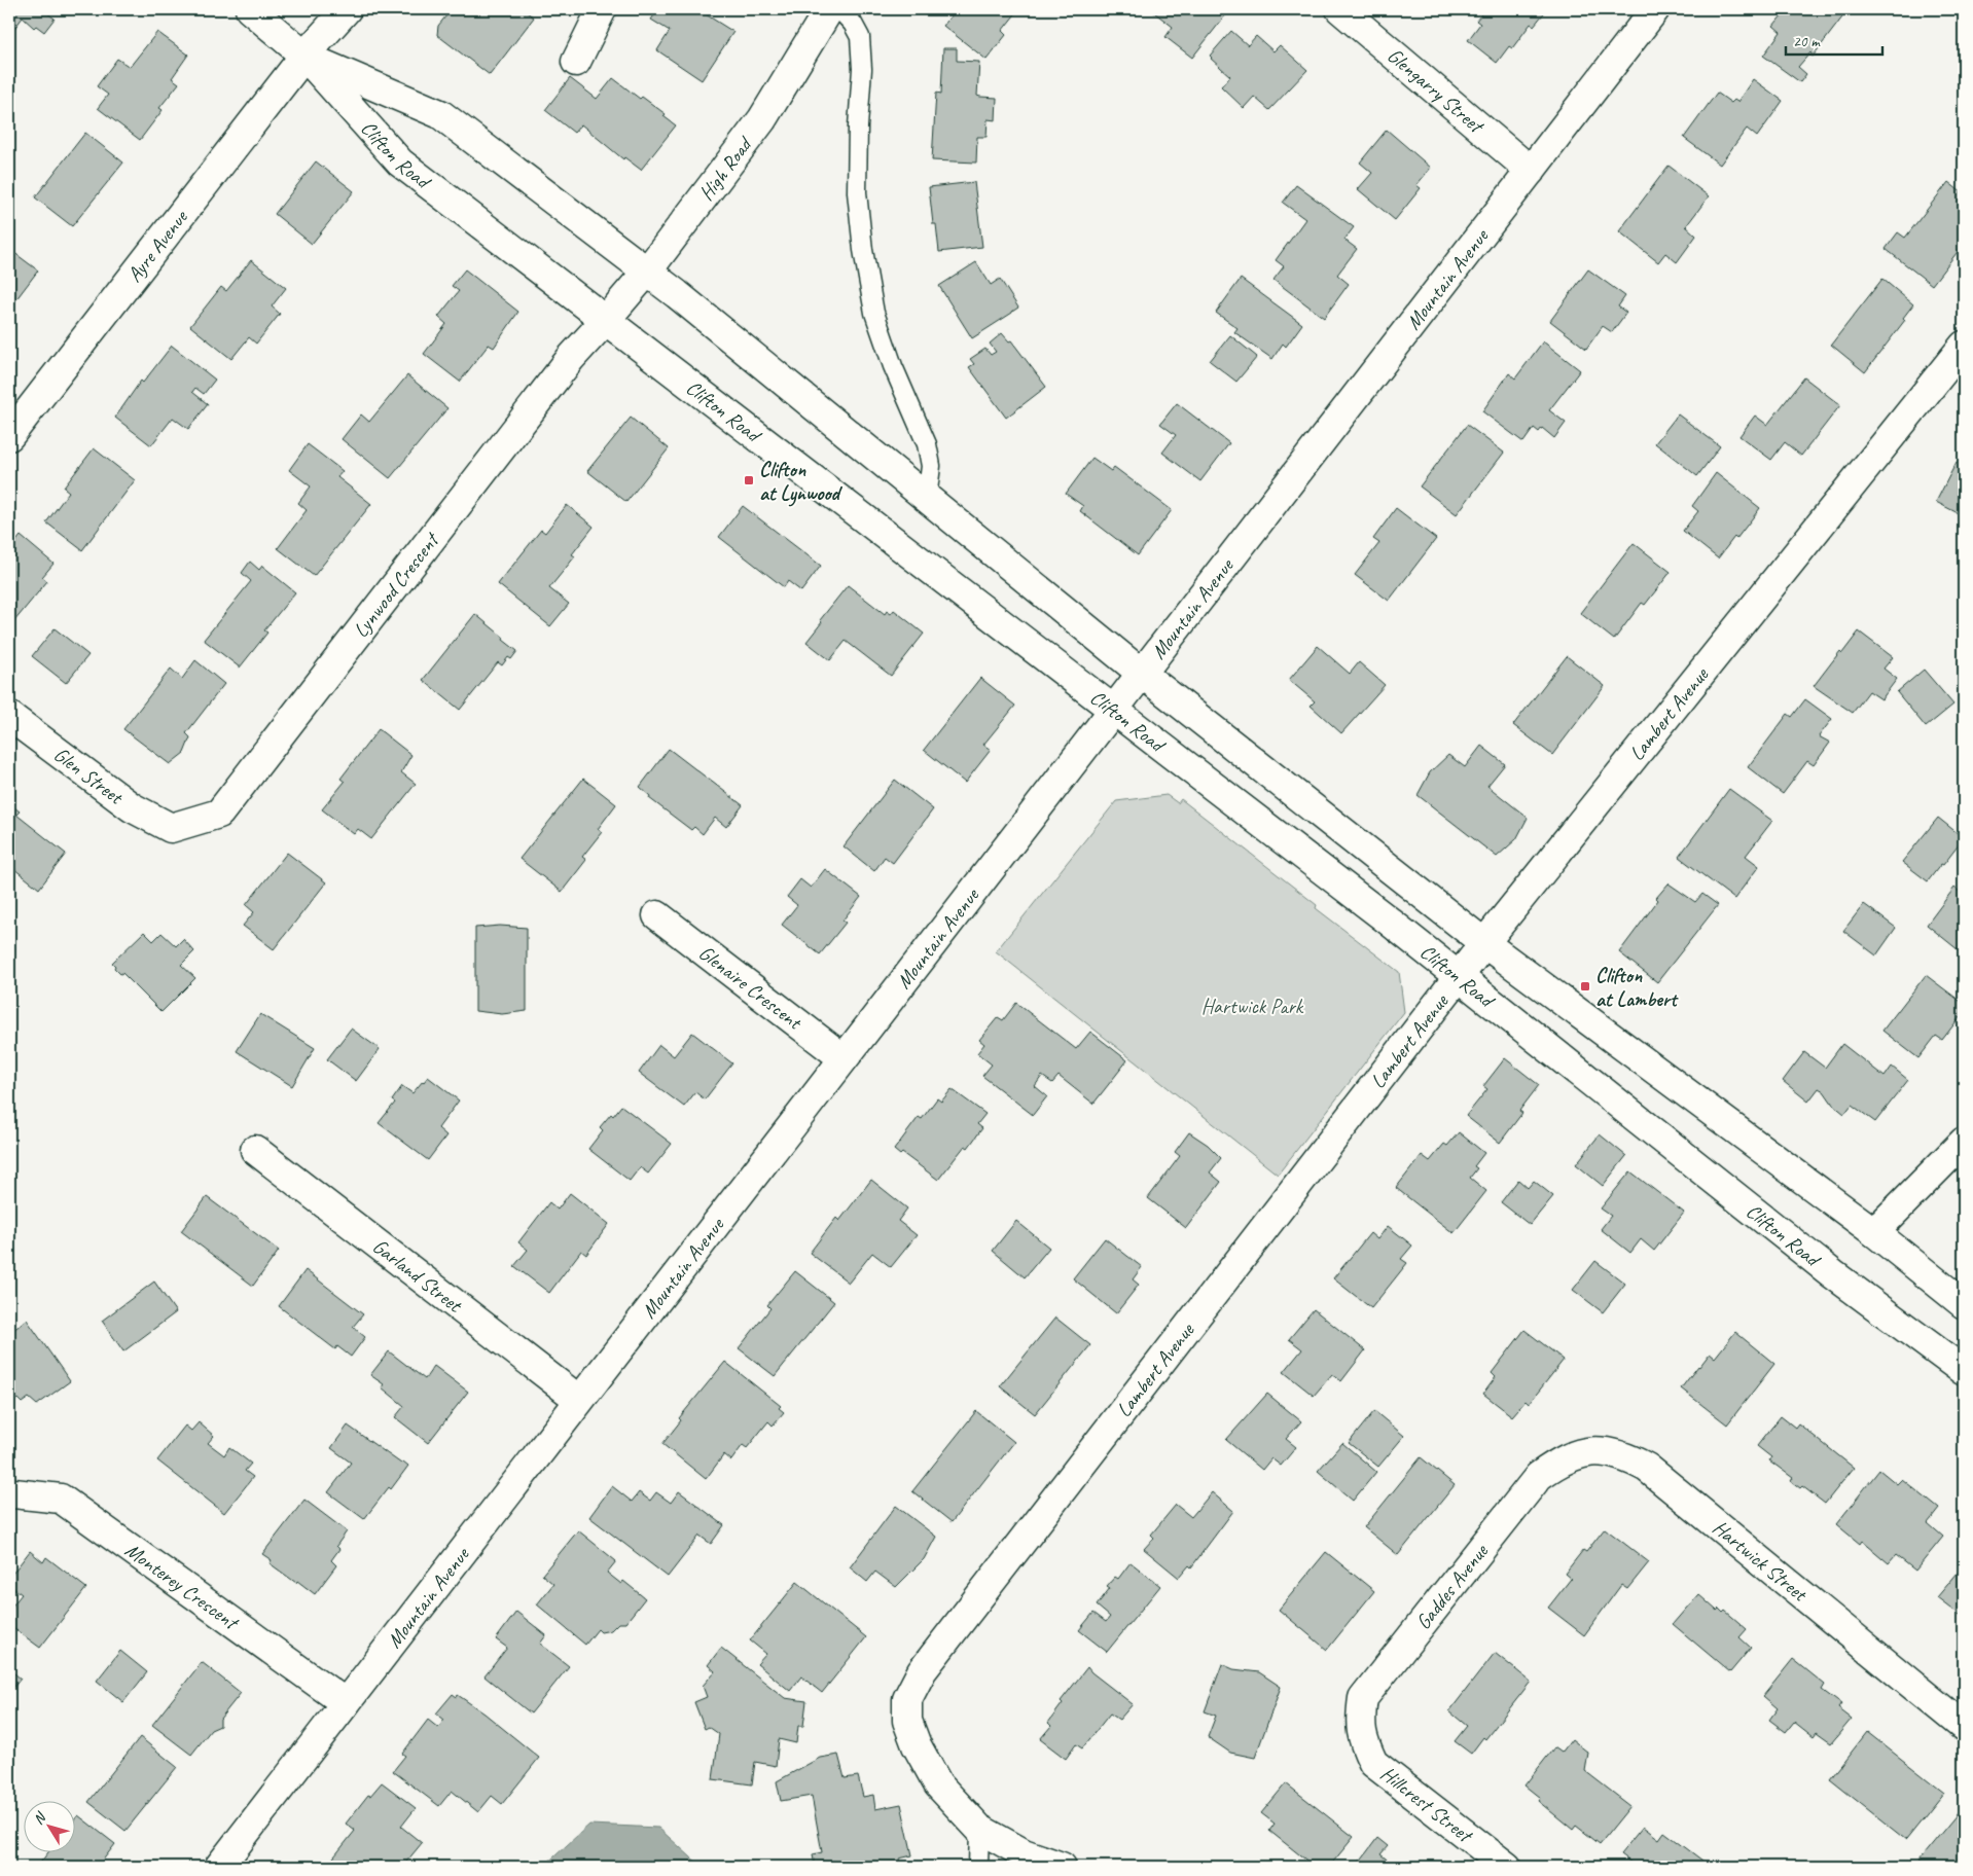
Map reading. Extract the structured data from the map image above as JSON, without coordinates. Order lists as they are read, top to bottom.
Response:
{
  "streets": {
    "street": [
      "Glengarry Street",
      "Clifton Road",
      "High Road",
      "Ayre Avenue",
      "Mountain Avenue",
      "Lynwood Crescent",
      "Lambert Avenue",
      "Glen Street",
      "Glenaire Crescent",
      "Garland Street",
      "Hartwick Street",
      "Monterey Crescent",
      "Gaddes Avenue",
      "Hillcrest Street"
    ]
  },
  "crossings": [
    ["Glengarry Street", "Mountain Avenue"],
    ["Clifton Road", "High Road"],
    ["Clifton Road", "Ayre Avenue"],
    ["Clifton Road", "Mountain Avenue"],
    ["Clifton Road", "Lynwood Crescent"],
    ["Clifton Road", "Lambert Avenue"],
    ["High Road", "Lynwood Crescent"],
    ["Mountain Avenue", "Glenaire Crescent"],
    ["Mountain Avenue", "Garland Street"],
    ["Mountain Avenue", "Monterey Crescent"],
    ["Lynwood Crescent", "Glen Street"],
    ["Hartwick Street", "Gaddes Avenue"],
    ["Gaddes Avenue", "Hillcrest Street"]
  ],
  "parks": ["Hartwick Park"],
  "places": {
    "transit": ["Clifton at Lynwood", "Clifton at Lambert"]
  },
  "scale_bar": "20 m",
  "north": "top left"
}
